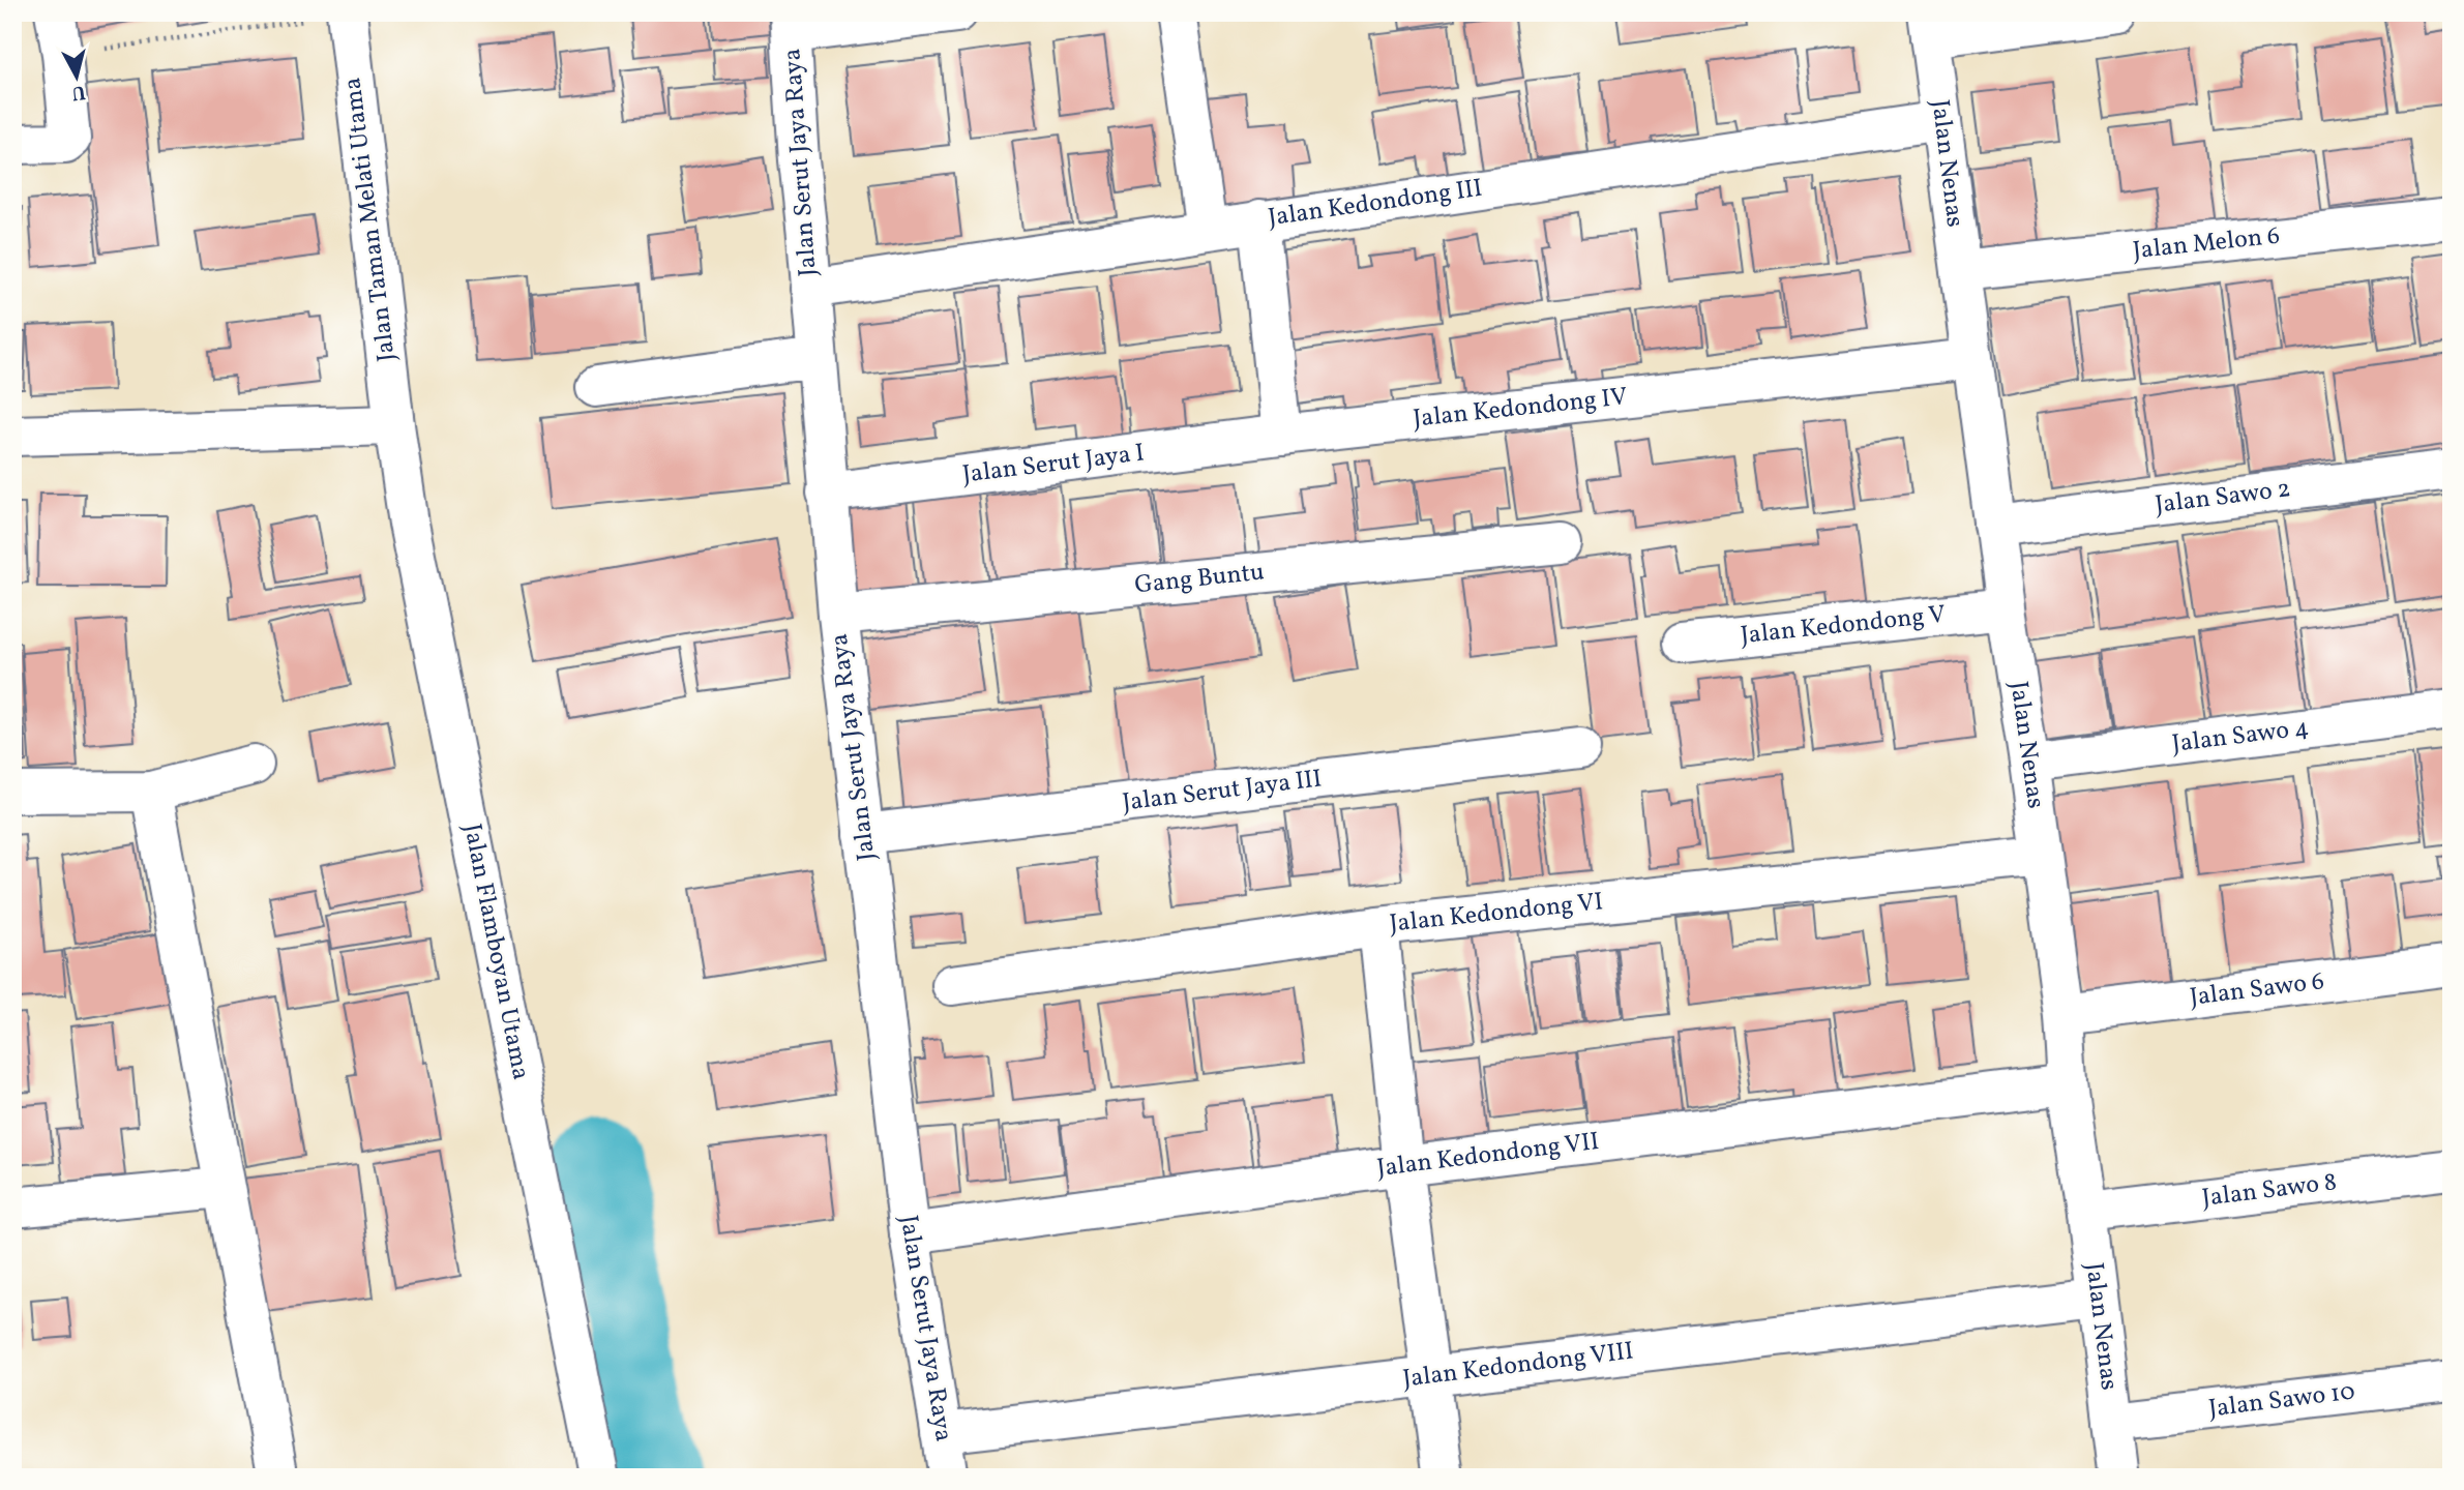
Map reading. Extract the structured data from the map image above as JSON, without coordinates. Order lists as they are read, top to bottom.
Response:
{
  "streets": {
    "street": [
      "Jalan Serut Jaya Raya",
      "Jalan Nenas",
      "Jalan Kedondong III",
      "Jalan Taman Melati Utama",
      "Jalan Melon 6",
      "Jalan Kedondong IV",
      "Jalan Serut Jaya I",
      "Jalan Sawo 2",
      "Gang Buntu",
      "Jalan Kedondong V",
      "Jalan Sawo 4",
      "Jalan Serut Jaya III",
      "Jalan Kedondong VI",
      "Jalan Flamboyan Utama",
      "Jalan Sawo 6",
      "Jalan Kedondong VII",
      "Jalan Sawo 8",
      "Jalan Kedondong VIII",
      "Jalan Sawo 10"
    ]
  },
  "crossings": [
    ["Jalan Serut Jaya Raya", "Jalan Kedondong III"],
    ["Jalan Serut Jaya Raya", "Jalan Serut Jaya I"],
    ["Jalan Serut Jaya Raya", "Gang Buntu"],
    ["Jalan Serut Jaya Raya", "Jalan Serut Jaya III"],
    ["Jalan Serut Jaya Raya", "Jalan Kedondong VII"],
    ["Jalan Serut Jaya Raya", "Jalan Kedondong VIII"],
    ["Jalan Nenas", "Jalan Kedondong III"],
    ["Jalan Nenas", "Jalan Melon 6"],
    ["Jalan Nenas", "Jalan Kedondong IV"],
    ["Jalan Nenas", "Jalan Sawo 2"],
    ["Jalan Nenas", "Jalan Kedondong V"],
    ["Jalan Nenas", "Jalan Sawo 4"],
    ["Jalan Nenas", "Jalan Kedondong VI"],
    ["Jalan Nenas", "Jalan Sawo 6"],
    ["Jalan Nenas", "Jalan Kedondong VII"],
    ["Jalan Nenas", "Jalan Sawo 8"],
    ["Jalan Nenas", "Jalan Kedondong VIII"],
    ["Jalan Nenas", "Jalan Sawo 10"],
    ["Jalan Taman Melati Utama", "Jalan Flamboyan Utama"],
    ["Jalan Kedondong IV", "Jalan Serut Jaya I"]
  ],
  "north": "bottom"
}
